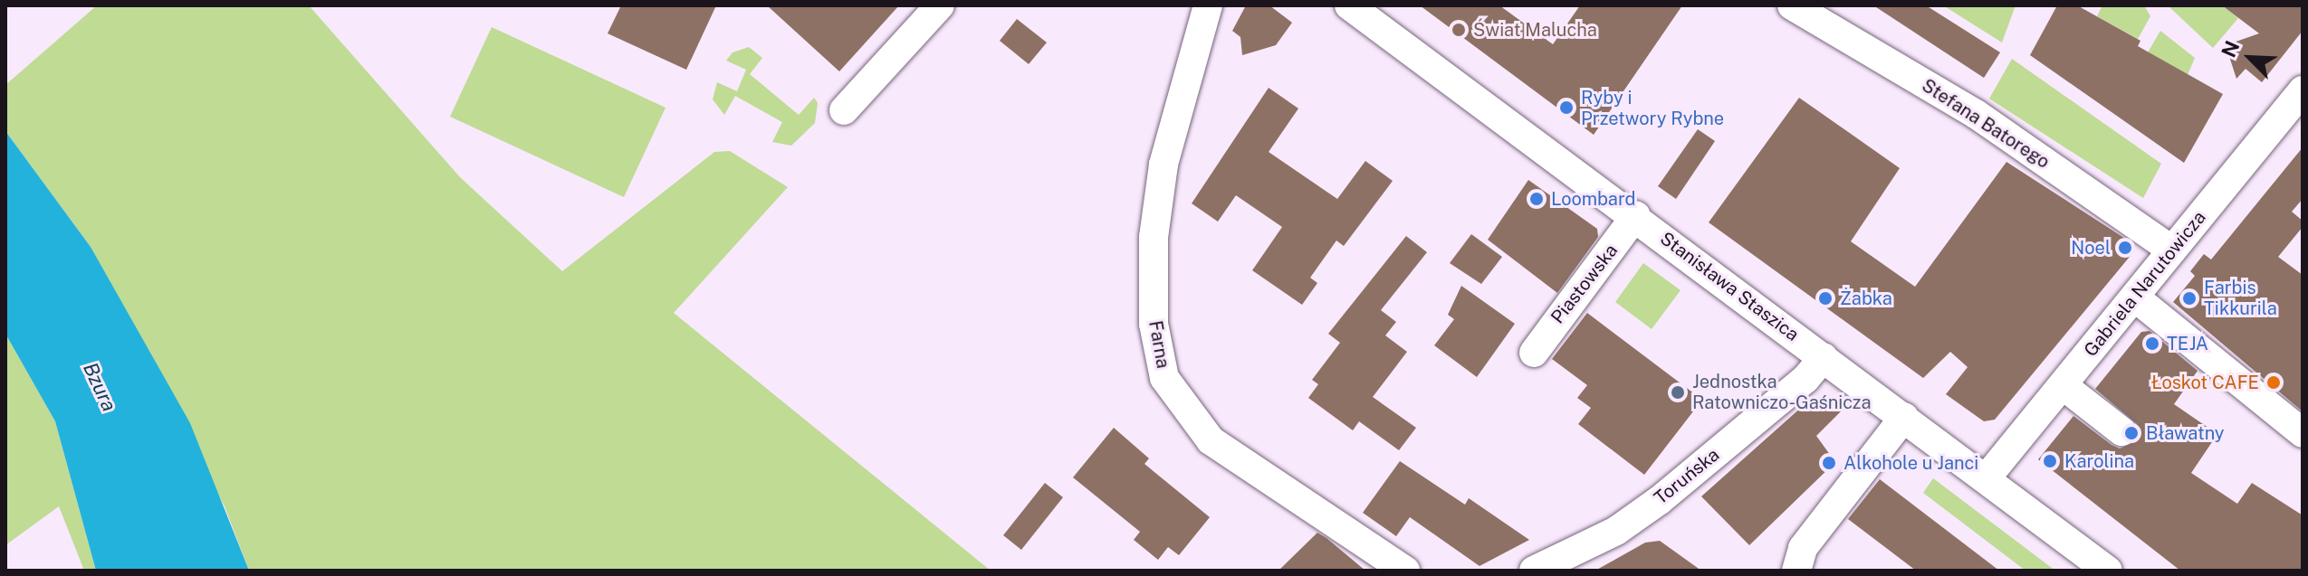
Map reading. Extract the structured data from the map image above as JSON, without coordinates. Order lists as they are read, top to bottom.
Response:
{
  "streets": {
    "street": [
      "Stefana Batorego",
      "Piastowska",
      "Gabriela Narutowicza",
      "Stanisława Staszica",
      "Farna",
      "Toruńska"
    ]
  },
  "crossings": [
    ["Stefana Batorego", "Gabriela Narutowicza"],
    ["Piastowska", "Stanisława Staszica"],
    ["Gabriela Narutowicza", "Stanisława Staszica"],
    ["Stanisława Staszica", "Toruńska"]
  ],
  "water": ["Bzura"],
  "places": [
    "Świat Malucha",
    "Ryby i Przetwory Rybne",
    "Loombard",
    "Noel",
    "Żabka",
    "Farbis Tikkurila",
    "TEJA",
    "Łoskot CAFE",
    "Jednostka Ratowniczo-Gaśnicza",
    "Bławatny",
    "Karolina",
    "Alkohole u Janci"
  ],
  "north": "top left"
}
